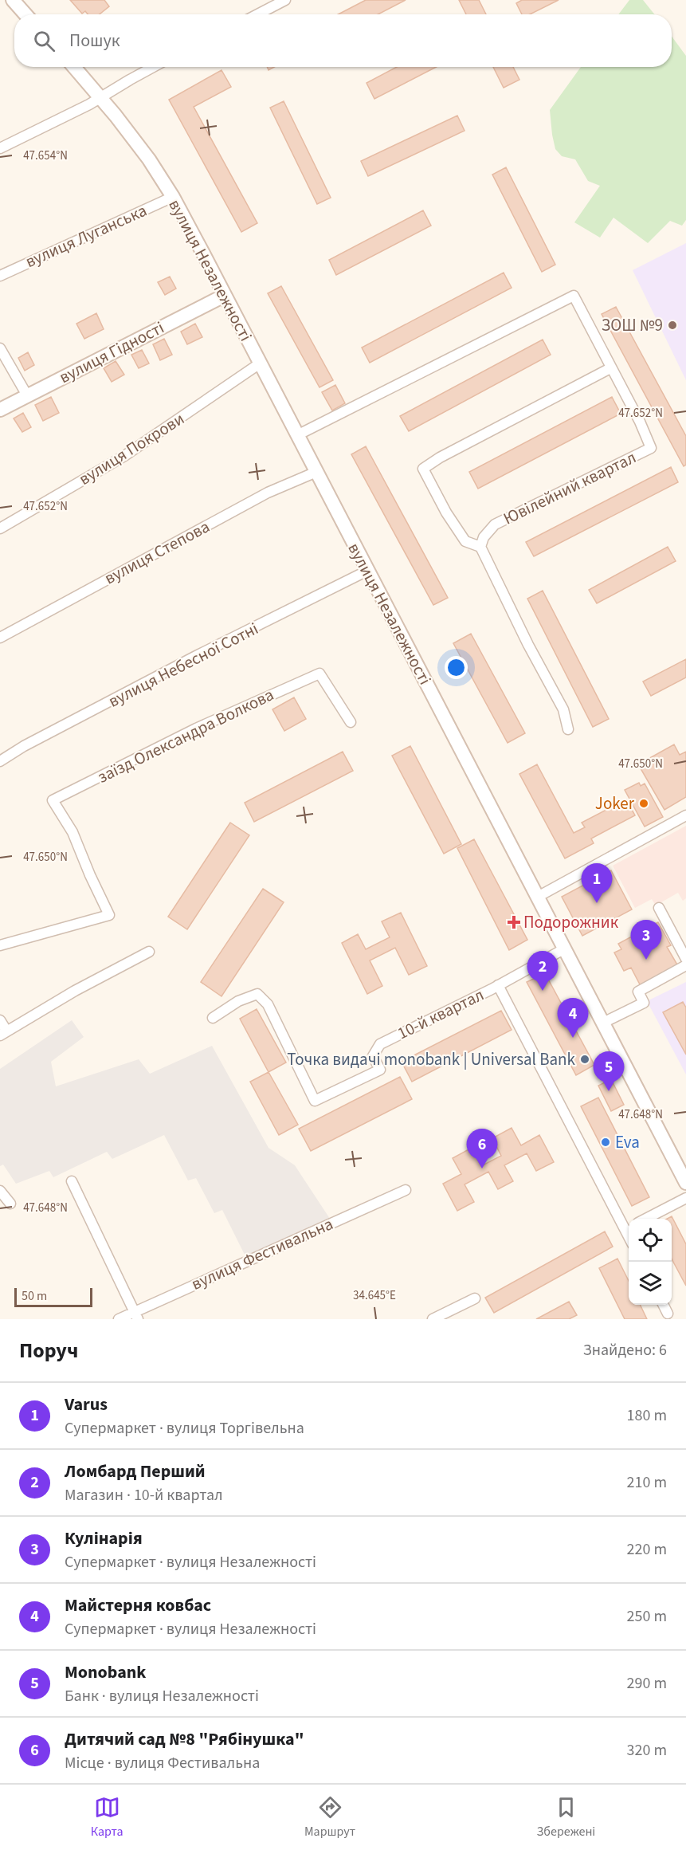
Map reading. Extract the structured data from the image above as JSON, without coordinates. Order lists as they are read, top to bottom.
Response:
{
  "streets": {
    "main road": ["вулиця Незалежності", "вулиця Гідності"],
    "street": [
      "вулиця Луганська",
      "вулиця Покрови",
      "Ювілейний квартал",
      "вулиця Степова",
      "вулиця Небесної Сотні",
      "заїзд Олександра Волкова",
      "10-й квартал",
      "вулиця Фестивальна"
    ]
  },
  "crossings": [
    ["вулиця Луганська", "вулиця Незалежності"],
    ["вулиця Незалежності", "вулиця Гідності"],
    ["вулиця Незалежності", "вулиця Покрови"],
    ["вулиця Незалежності", "Ювілейний квартал"],
    ["вулиця Незалежності", "вулиця Степова"],
    ["вулиця Незалежності", "вулиця Небесної Сотні"],
    ["вулиця Незалежності", "10-й квартал"]
  ],
  "places": {
    "other": [
      "ЗОШ №9",
      "Joker",
      "Точка видачі monobank | Universal Bank",
      "Eva"
    ],
    "health": ["Подорожник"]
  },
  "scale_bar": "50 m",
  "page": {
    "search": "Пошук",
    "pins": [
      "1",
      "3",
      "2",
      "4",
      "5",
      "6"
    ],
    "scale": "50 m",
    "heading": ["Поруч", "Знайдено: 6"],
    "list": [
      {
        "mark": "1",
        "name": "Varus",
        "note": "Супермаркет · вулиця Торгівельна",
        "value": "180 m"
      },
      {
        "mark": "2",
        "name": "Ломбард Перший",
        "note": "Магазин · 10-й квартал",
        "value": "210 m"
      },
      {
        "mark": "3",
        "name": "Кулінарія",
        "note": "Супермаркет · вулиця Незалежності",
        "value": "220 m"
      },
      {
        "mark": "4",
        "name": "Майстерня ковбас",
        "note": "Супермаркет · вулиця Незалежності",
        "value": "250 m"
      },
      {
        "mark": "5",
        "name": "Monobank",
        "note": "Банк · вулиця Незалежності",
        "value": "290 m"
      },
      {
        "mark": "6",
        "name": "Дитячий сад №8 \"Рябінушка\"",
        "note": "Місце · вулиця Фестивальна",
        "value": "320 m"
      }
    ],
    "nav": ["Карта", "Маршрут", "Збережені"]
  },
  "coordinates": [
    "47.654°N",
    "47.652°N",
    "47.650°N",
    "47.648°N",
    "34.645°E"
  ]
}
